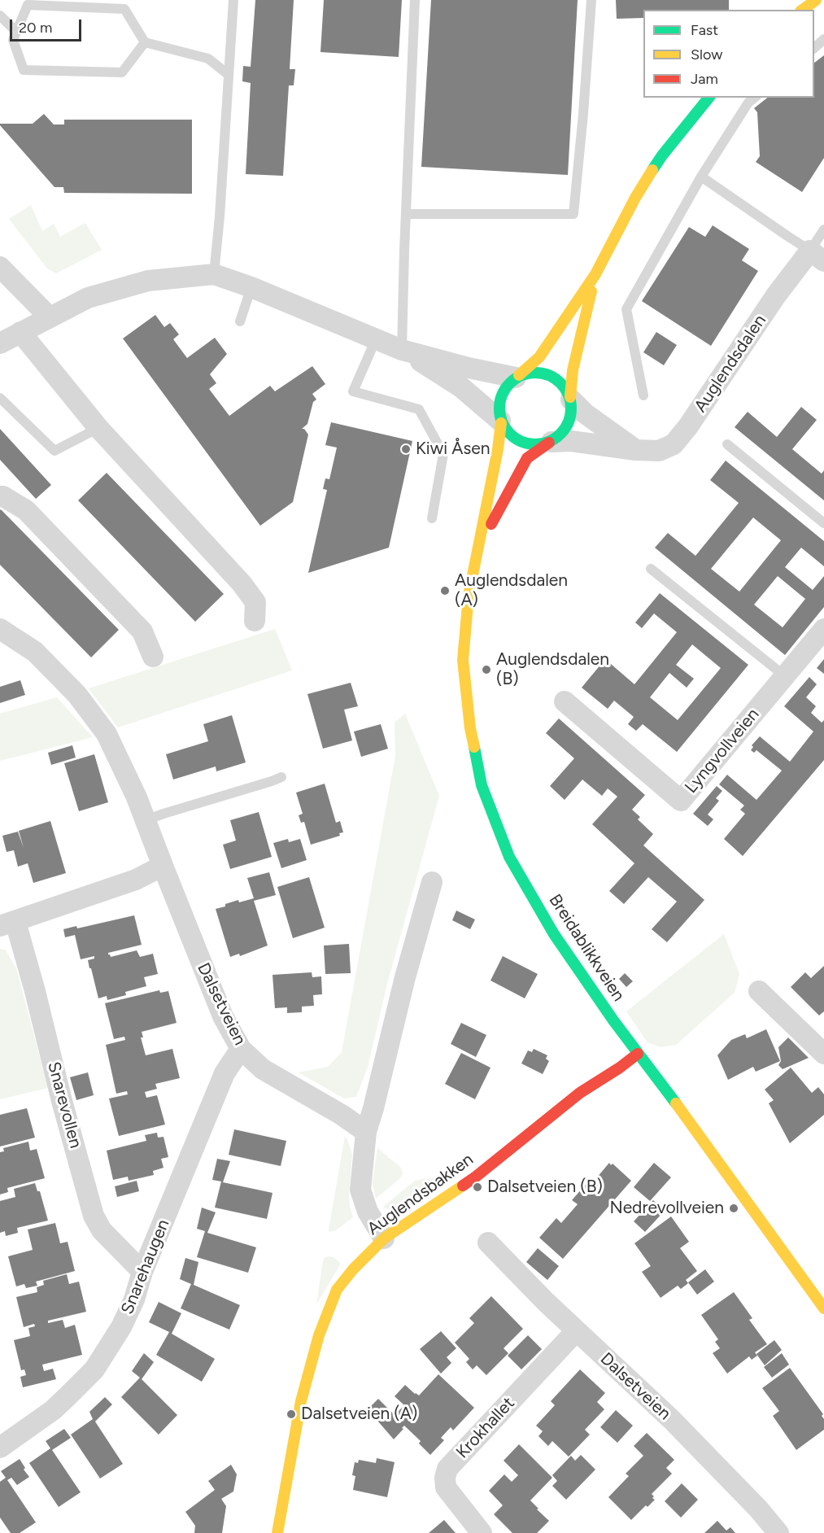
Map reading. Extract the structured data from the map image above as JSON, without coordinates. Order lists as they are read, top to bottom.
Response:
{
  "streets": {
    "main road": ["Breidablikkveien", "Auglendsbakken"],
    "street": [
      "Auglendsdalen",
      "Lyngvollveien",
      "Dalsetveien",
      "Snarevollen",
      "Snarehaugen",
      "Krokhallet"
    ]
  },
  "crossings": [
    ["Auglendsdalen", "Breidablikkveien"],
    ["Breidablikkveien", "Auglendsbakken"],
    ["Dalsetveien", "Snarehaugen"],
    ["Dalsetveien", "Krokhallet"],
    ["Snarevollen", "Snarehaugen"]
  ],
  "places": [
    "Kiwi Åsen",
    "Auglendsdalen (A)",
    "Auglendsdalen (B)",
    "Dalsetveien (B)",
    "Nedrevollveien",
    "Dalsetveien (A)"
  ],
  "legend": ["Fast", "Slow", "Jam"],
  "scale_bar": "20 m"
}
